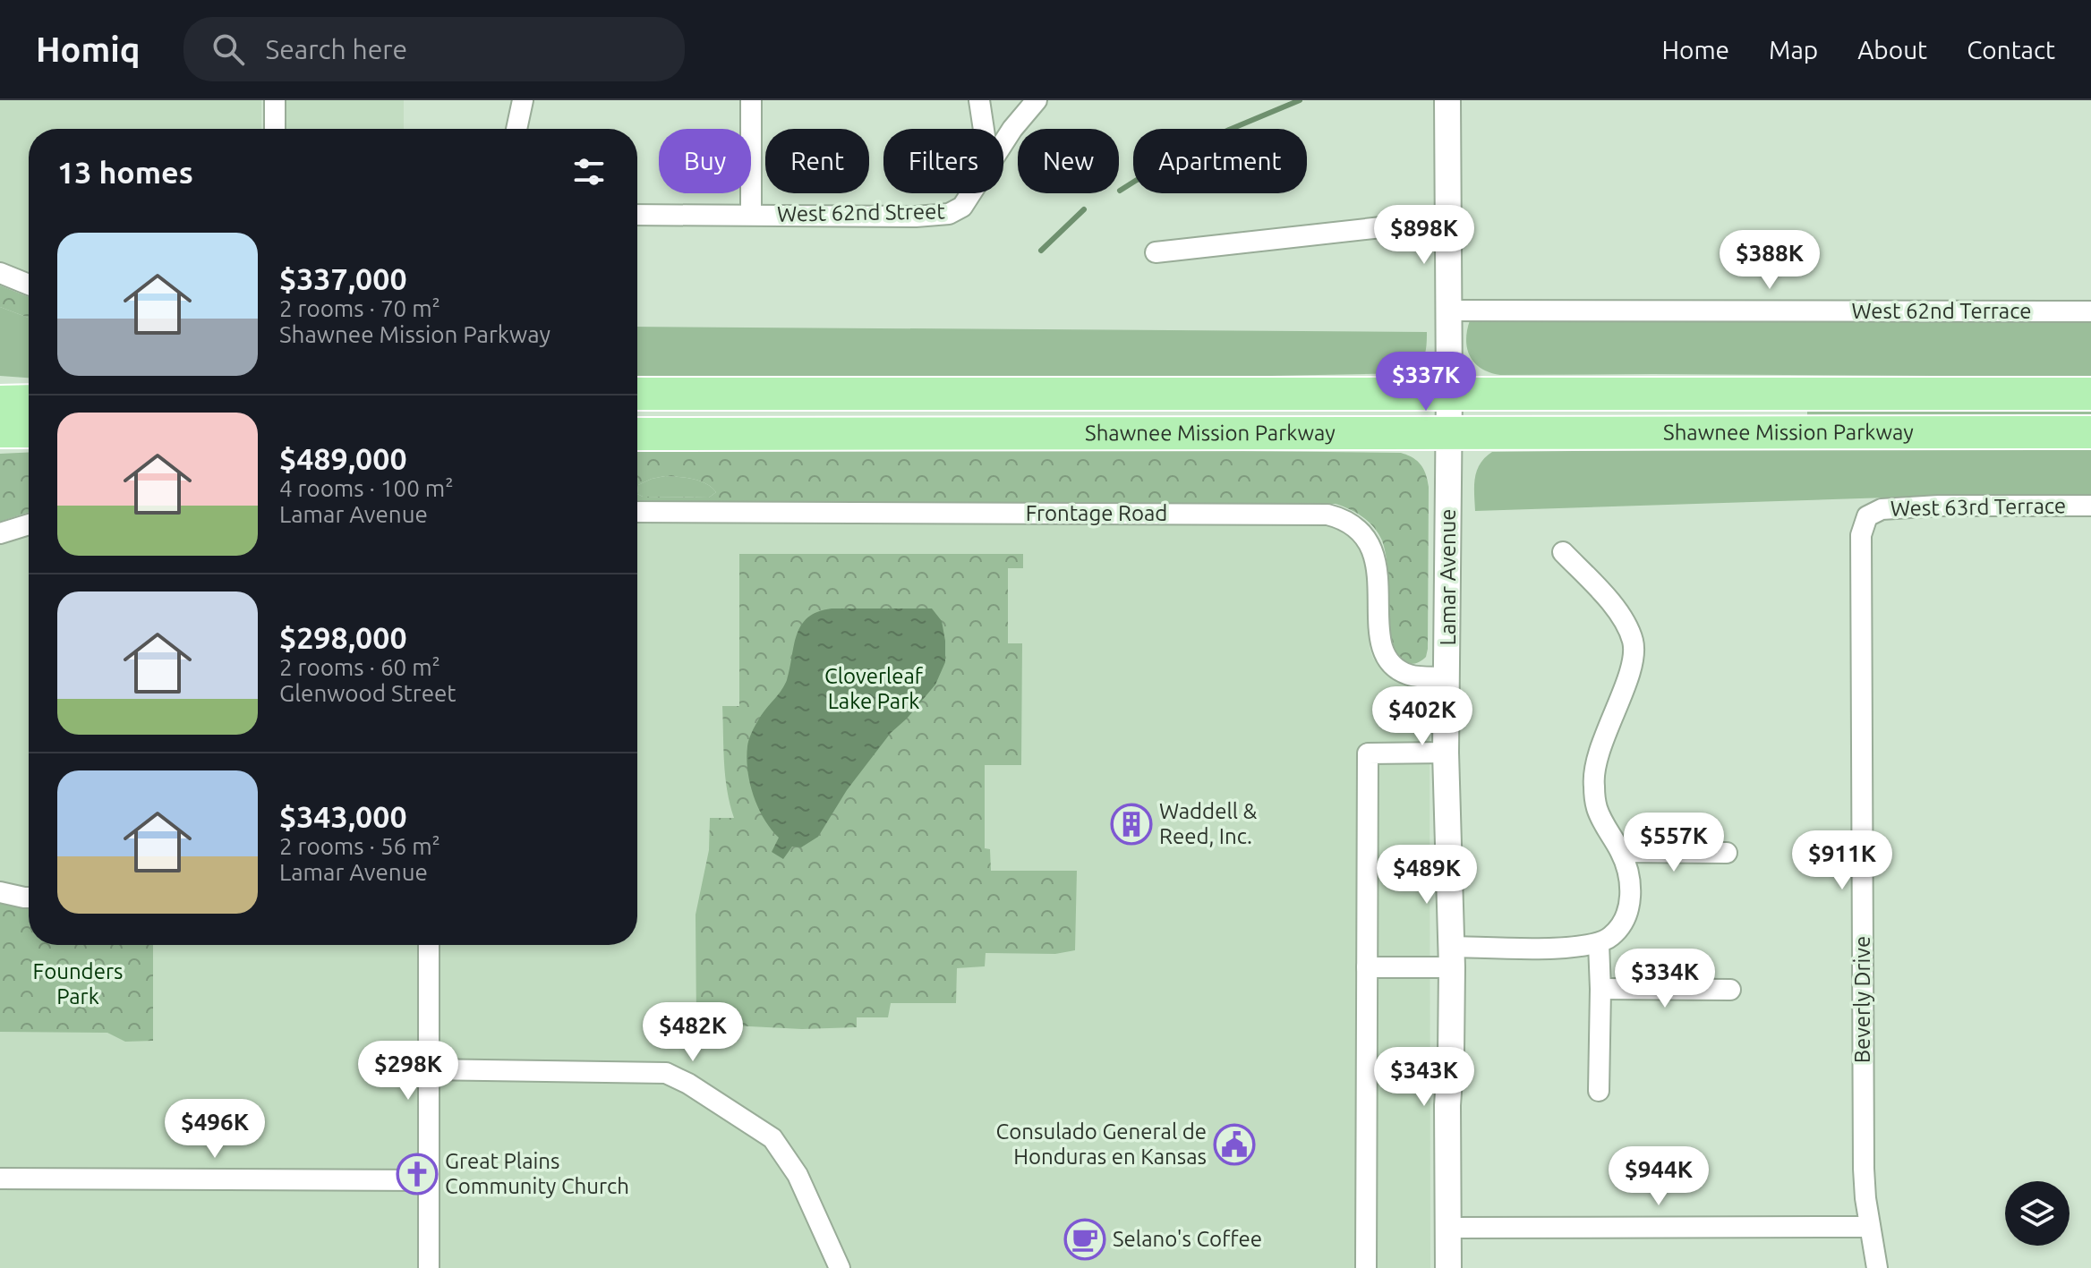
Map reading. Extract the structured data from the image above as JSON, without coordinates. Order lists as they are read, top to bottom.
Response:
{
  "streets": {
    "highway": ["Shawnee Mission Parkway"],
    "street": [
      "West 62nd Street",
      "West 62nd Terrace",
      "West 63rd Terrace",
      "Frontage Road",
      "Lamar Avenue",
      "Beverly Drive"
    ]
  },
  "crossings": [
    ["West 62nd Terrace", "Lamar Avenue"],
    ["Shawnee Mission Parkway", "Lamar Avenue"],
    ["West 63rd Terrace", "Beverly Drive"],
    ["Frontage Road", "Lamar Avenue"]
  ],
  "parks": ["Cloverleaf Lake Park", "Founders Park"],
  "places": {
    "building": ["Waddell & Reed, Inc."],
    "public building": ["Consulado General de Honduras en Kansas"],
    "church": ["Great Plains Community Church"],
    "cafe": ["Selano's Coffee"]
  },
  "page": {
    "header": "Homiq",
    "search": "Search here",
    "nav": [
      "Home",
      "Map",
      "About",
      "Contact"
    ],
    "chip": [
      "Buy",
      "Rent",
      "Filters",
      "New",
      "Apartment"
    ],
    "heading": "13 homes",
    "price": [
      "$898K",
      "$388K",
      "$337K",
      "$402K",
      "$557K",
      "$911K",
      "$489K",
      "$334K",
      "$482K",
      "$298K",
      "$343K",
      "$496K",
      "$944K"
    ],
    "list": [
      {
        "name": "$337,000",
        "note": "2 rooms · 70 m² · Shawnee Mission Parkway"
      },
      {
        "name": "$489,000",
        "note": "4 rooms · 100 m² · Lamar Avenue"
      },
      {
        "name": "$298,000",
        "note": "2 rooms · 60 m² · Glenwood Street"
      },
      {
        "name": "$343,000",
        "note": "2 rooms · 56 m² · Lamar Avenue"
      }
    ]
  }
}
